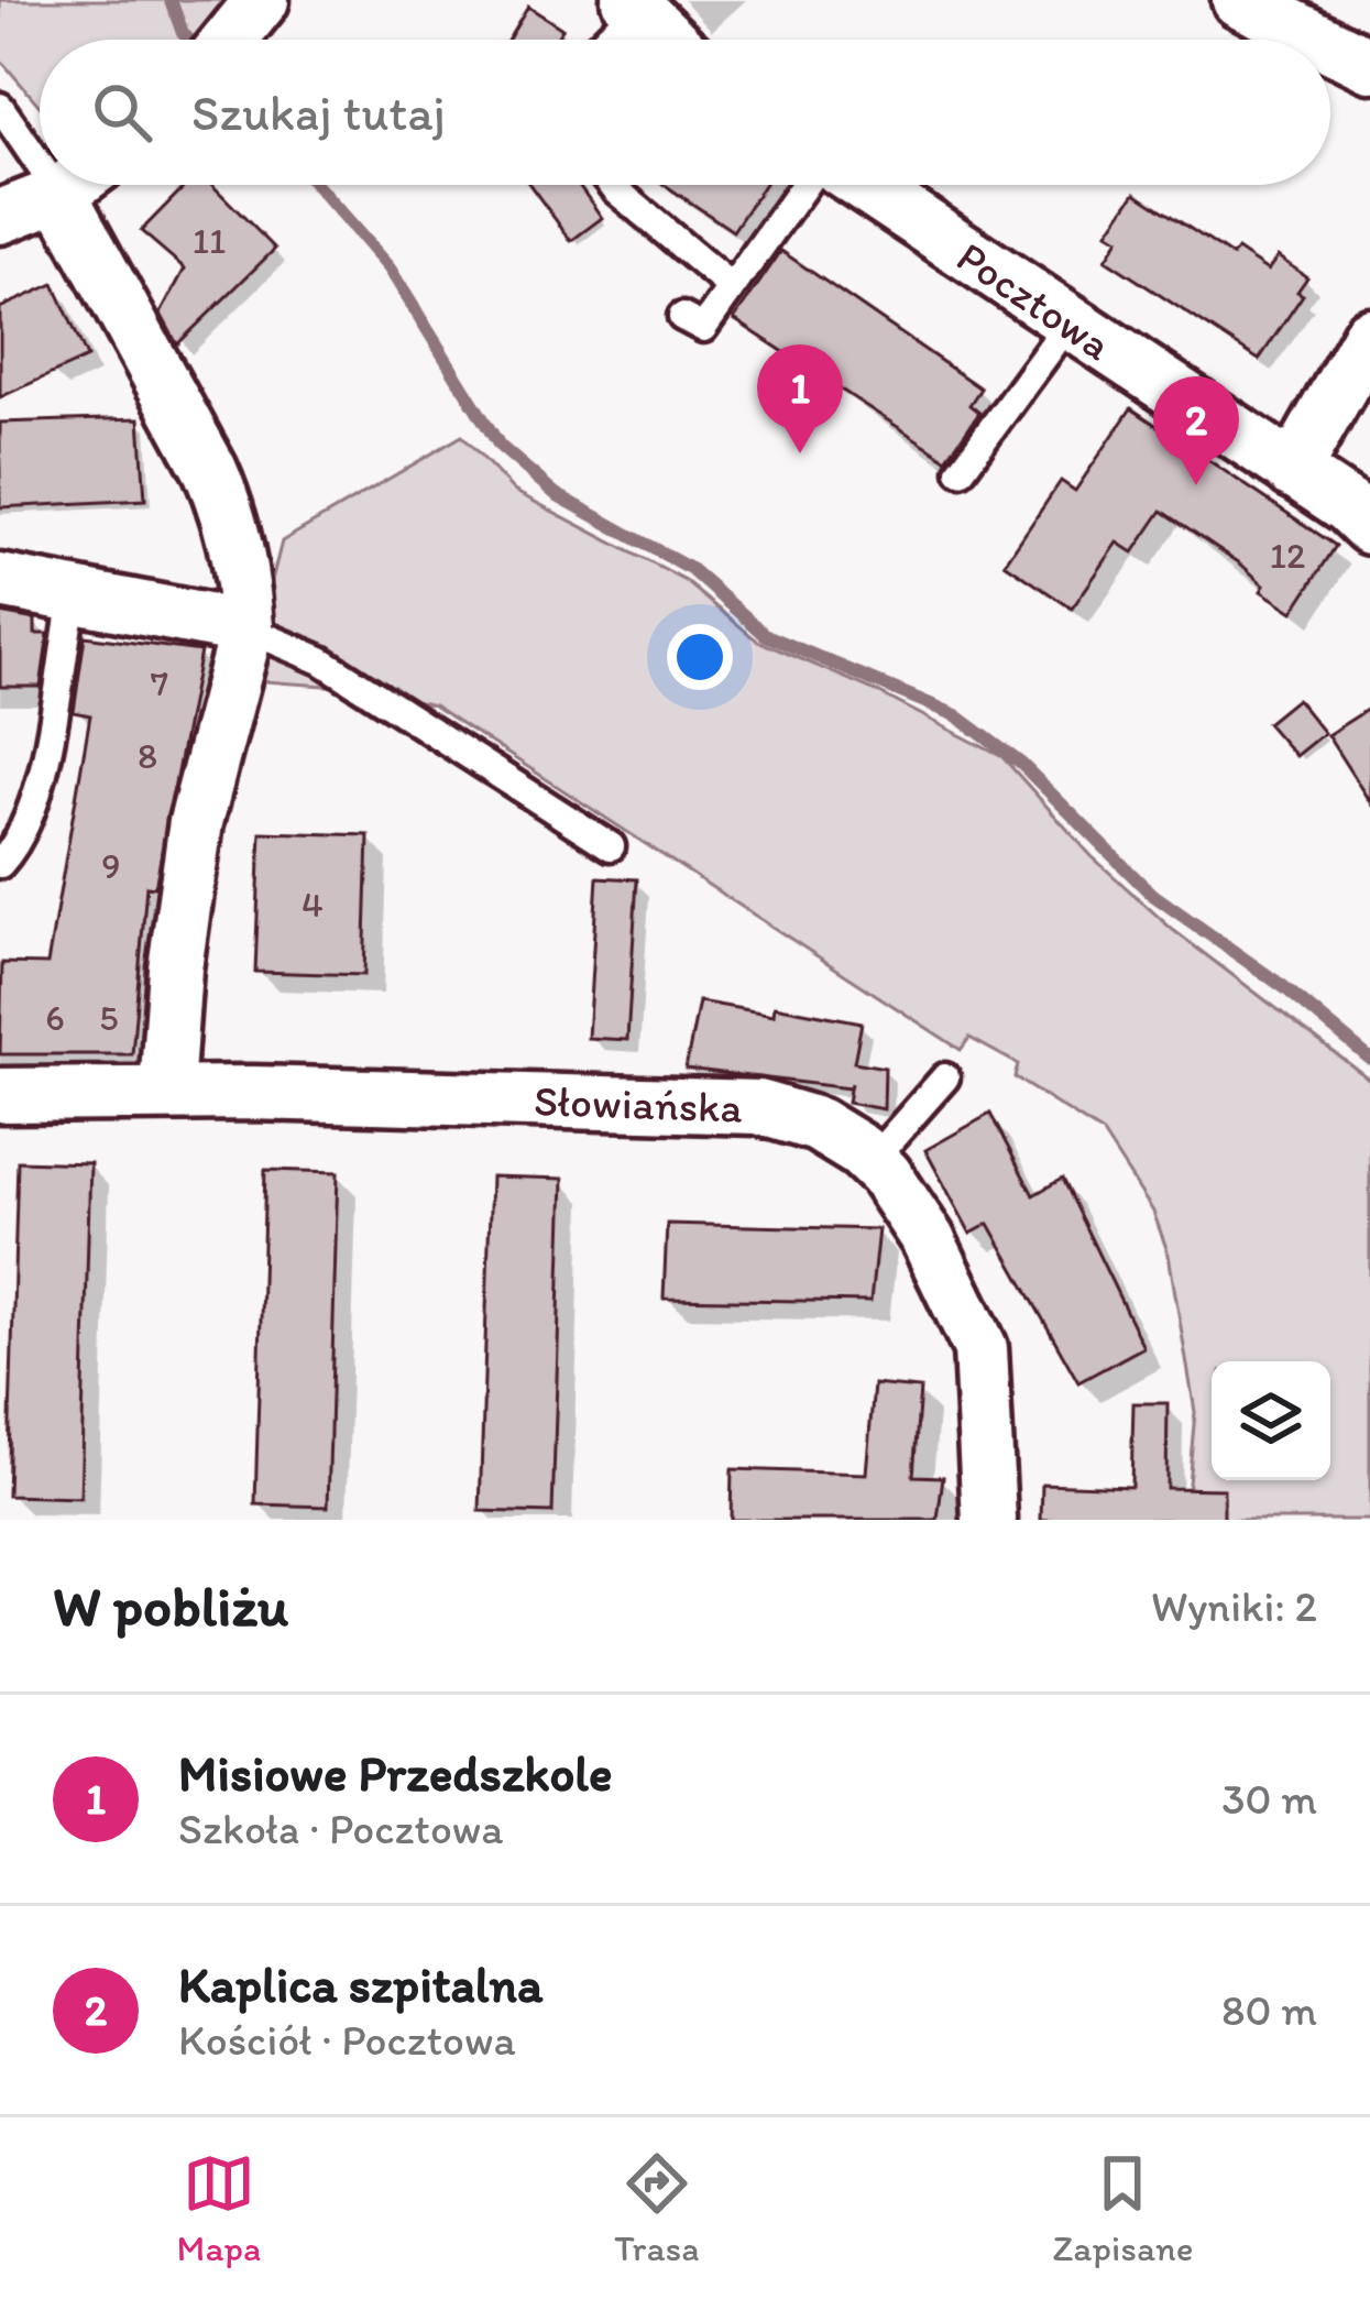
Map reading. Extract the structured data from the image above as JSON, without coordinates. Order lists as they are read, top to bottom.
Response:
{
  "streets": {
    "street": ["Pocztowa", "Słowiańska"]
  },
  "house_numbers": [
    "11",
    "12",
    "7",
    "8",
    "9",
    "4",
    "6",
    "5"
  ],
  "page": {
    "search": "Szukaj tutaj",
    "pins": ["1", "2"],
    "heading": ["W pobliżu", "Wyniki: 2"],
    "list": [
      {
        "mark": "1",
        "name": "Misiowe Przedszkole",
        "note": "Szkoła · Pocztowa",
        "value": "30 m"
      },
      {
        "mark": "2",
        "name": "Kaplica szpitalna",
        "note": "Kościół · Pocztowa",
        "value": "80 m"
      }
    ],
    "nav": ["Mapa", "Trasa", "Zapisane"]
  }
}
